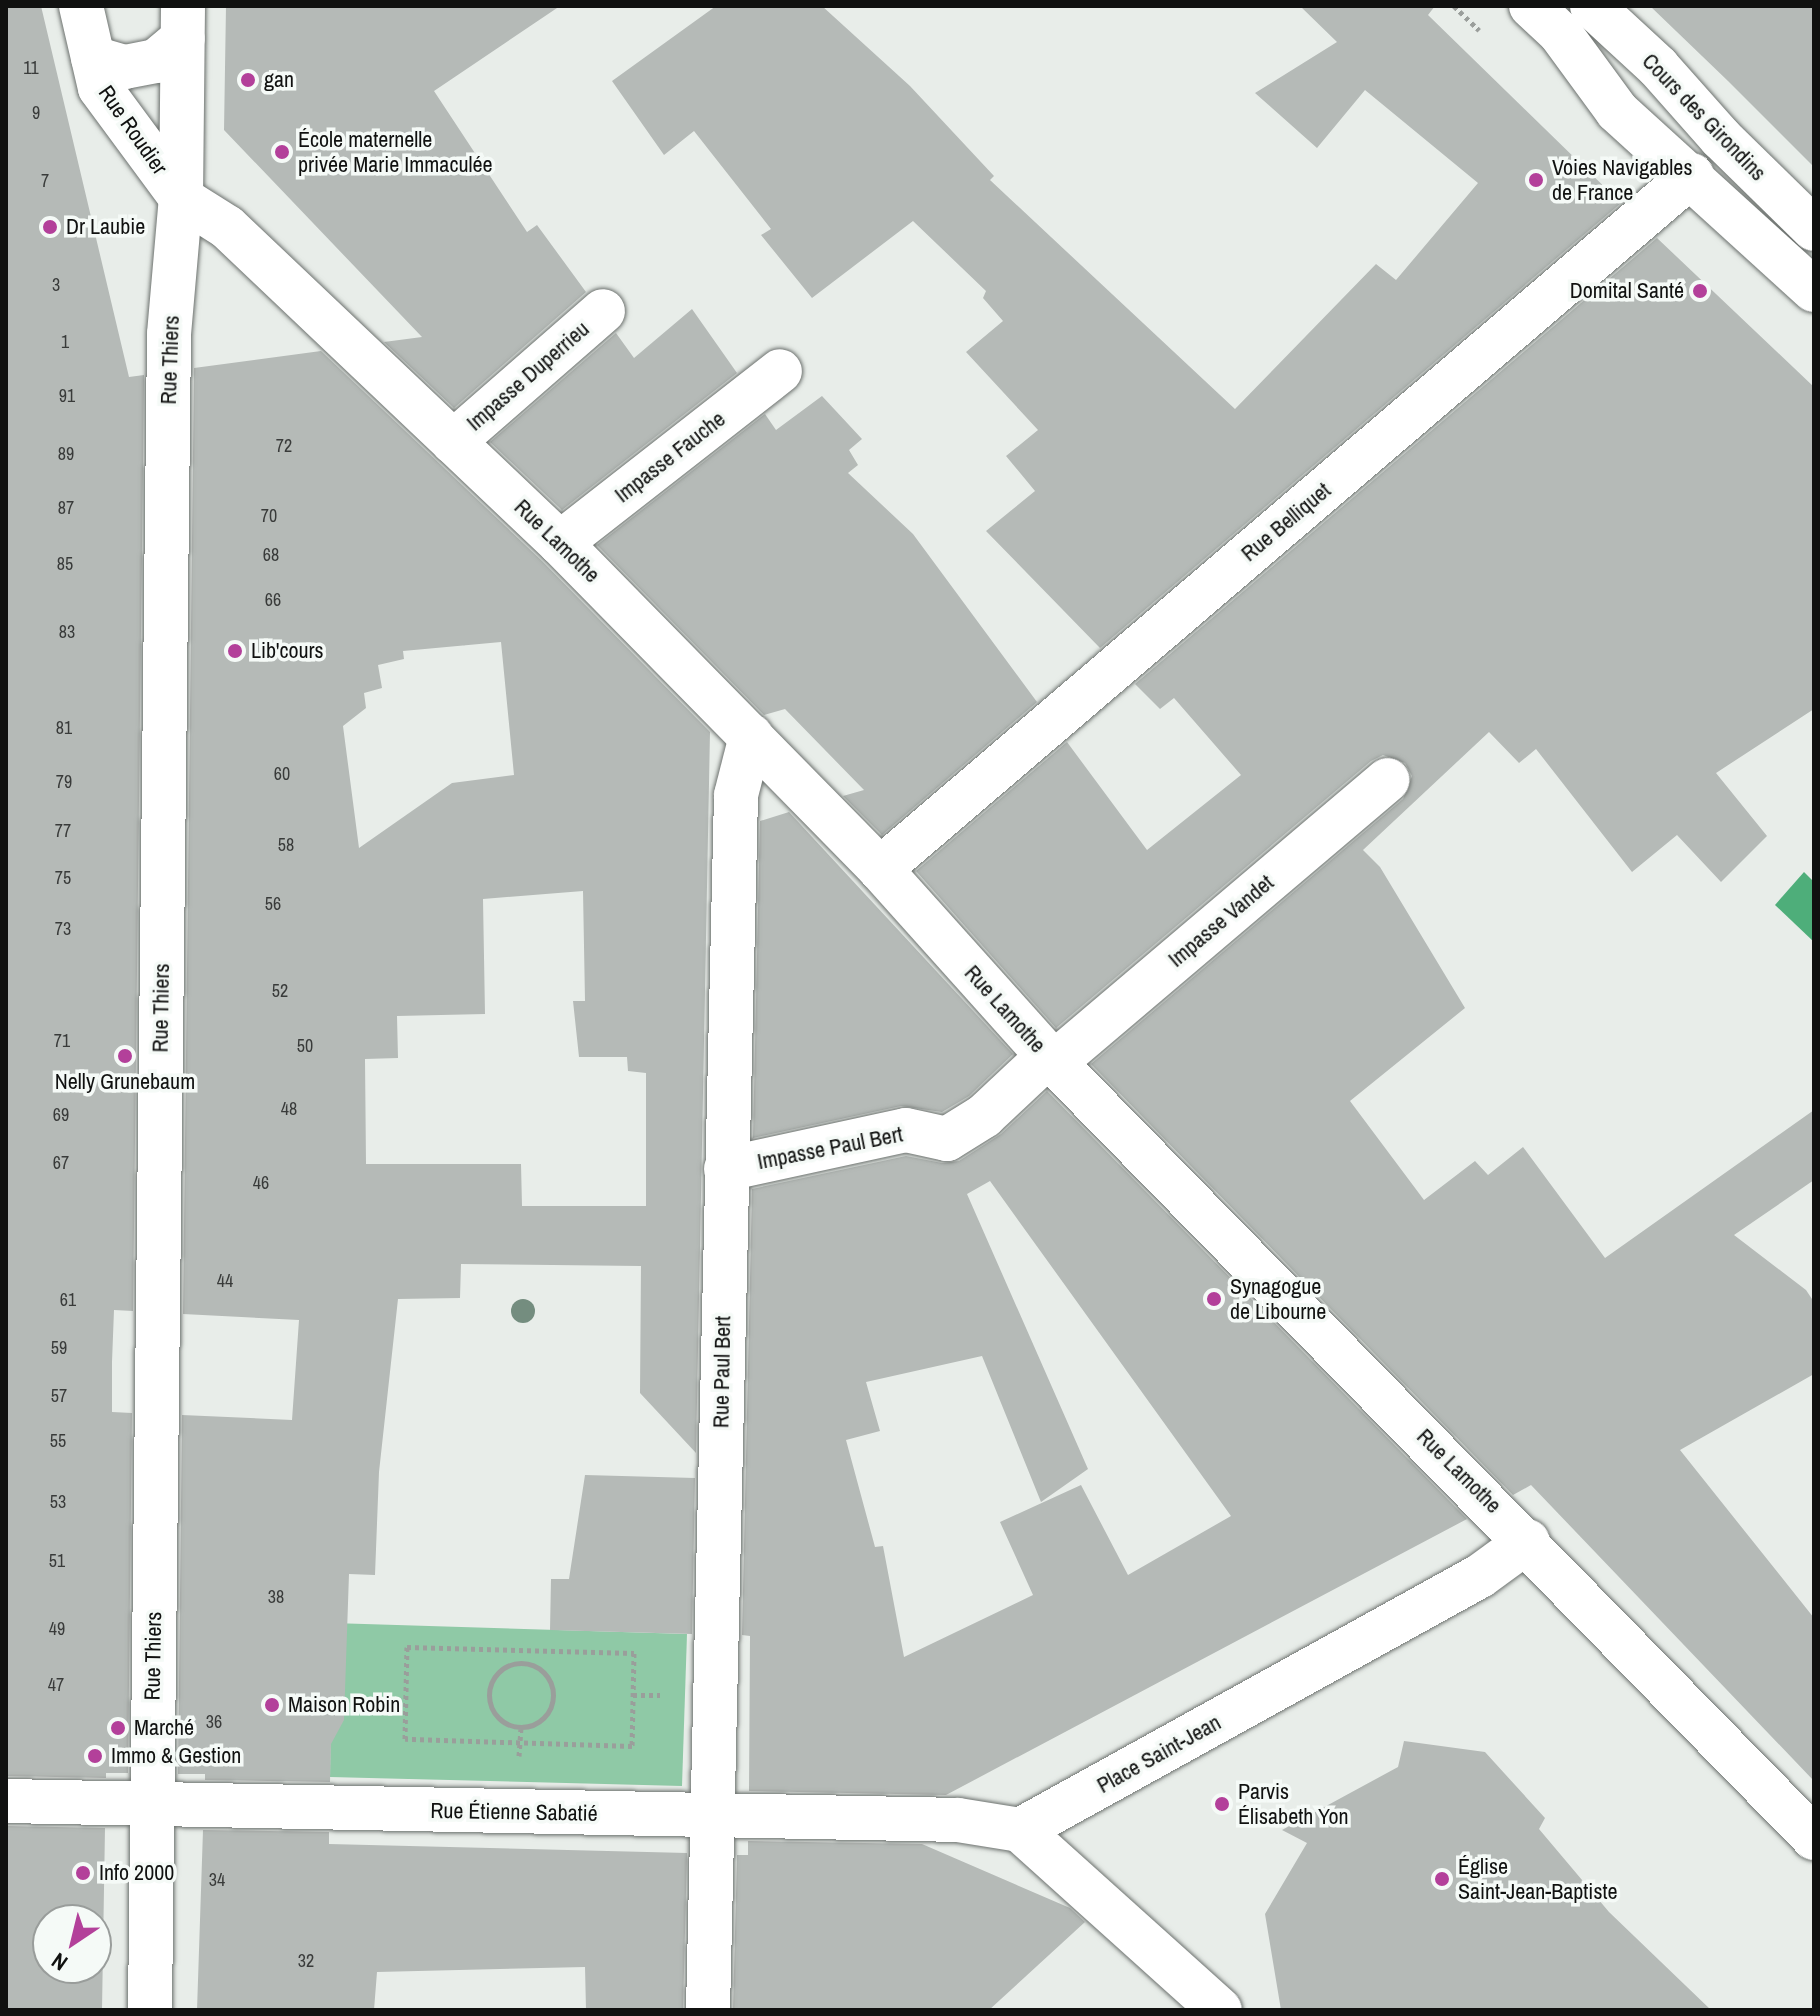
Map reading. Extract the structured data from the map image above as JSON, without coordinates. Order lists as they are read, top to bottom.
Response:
{
  "streets": {
    "street": [
      "Cours des Girondins",
      "Rue Roudier",
      "Rue Thiers",
      "Impasse Duperrieu",
      "Impasse Fauche",
      "Rue Belliquet",
      "Rue Lamothe",
      "Impasse Vandet",
      "Impasse Paul Bert",
      "Rue Paul Bert",
      "Place Saint-Jean",
      "Rue Étienne Sabatié"
    ]
  },
  "crossings": [
    ["Rue Roudier", "Rue Thiers"],
    ["Rue Roudier", "Rue Lamothe"],
    ["Rue Thiers", "Rue Lamothe"],
    ["Rue Thiers", "Rue Étienne Sabatié"],
    ["Impasse Duperrieu", "Rue Lamothe"],
    ["Impasse Fauche", "Rue Lamothe"],
    ["Rue Belliquet", "Rue Lamothe"],
    ["Rue Lamothe", "Impasse Vandet"],
    ["Rue Lamothe", "Impasse Paul Bert"],
    ["Rue Lamothe", "Rue Paul Bert"],
    ["Rue Lamothe", "Place Saint-Jean"],
    ["Impasse Vandet", "Impasse Paul Bert"],
    ["Impasse Paul Bert", "Rue Paul Bert"],
    ["Rue Paul Bert", "Rue Étienne Sabatié"],
    ["Place Saint-Jean", "Rue Étienne Sabatié"]
  ],
  "places": [
    "gan",
    "École maternelle privée Marie Immaculée",
    "Voies Navigables de France",
    "Dr Laubie",
    "Domital Santé",
    "Lib'cours",
    "Nelly Grunebaum",
    "Synagogue de Libourne",
    "Maison Robin",
    "Marché",
    "Immo & Gestion",
    "Parvis Élisabeth Yon",
    "Info 2000",
    "Église Saint-Jean-Baptiste"
  ],
  "house_numbers": [
    "11",
    "9",
    "7",
    "3",
    "1",
    "91",
    "72",
    "89",
    "87",
    "70",
    "68",
    "85",
    "66",
    "83",
    "81",
    "60",
    "79",
    "77",
    "58",
    "75",
    "56",
    "73",
    "52",
    "71",
    "50",
    "48",
    "69",
    "67",
    "46",
    "44",
    "61",
    "59",
    "57",
    "55",
    "53",
    "51",
    "38",
    "49",
    "47",
    "36",
    "34",
    "32"
  ],
  "north": "bottom left"
}
